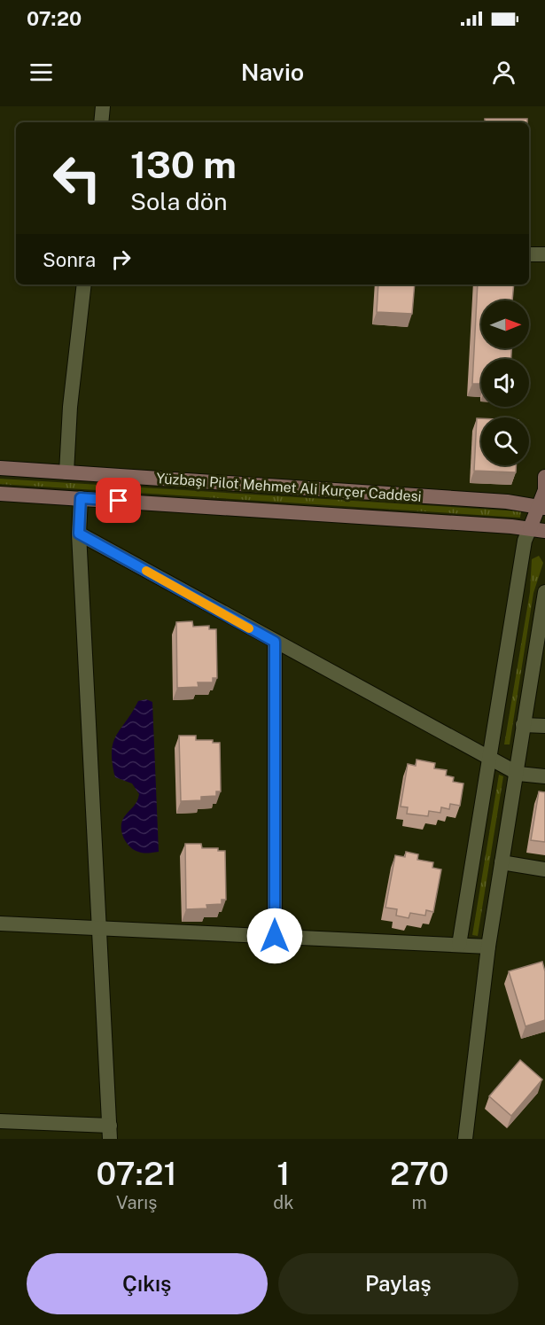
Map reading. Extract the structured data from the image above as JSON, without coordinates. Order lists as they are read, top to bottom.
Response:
{
  "streets": {
    "main road": ["Yüzbaşı Pilot Mehmet Ali Kurçer Caddesi"]
  },
  "north": "right",
  "page": {
    "status": "07:20",
    "header": "Navio",
    "turn": ["130 m", "Sola dön"],
    "then": "Sonra",
    "eta": [
      "07:21",
      "Varış",
      "1",
      "dk",
      "270",
      "m"
    ],
    "buttons": ["Çıkış", "Paylaş"]
  }
}
